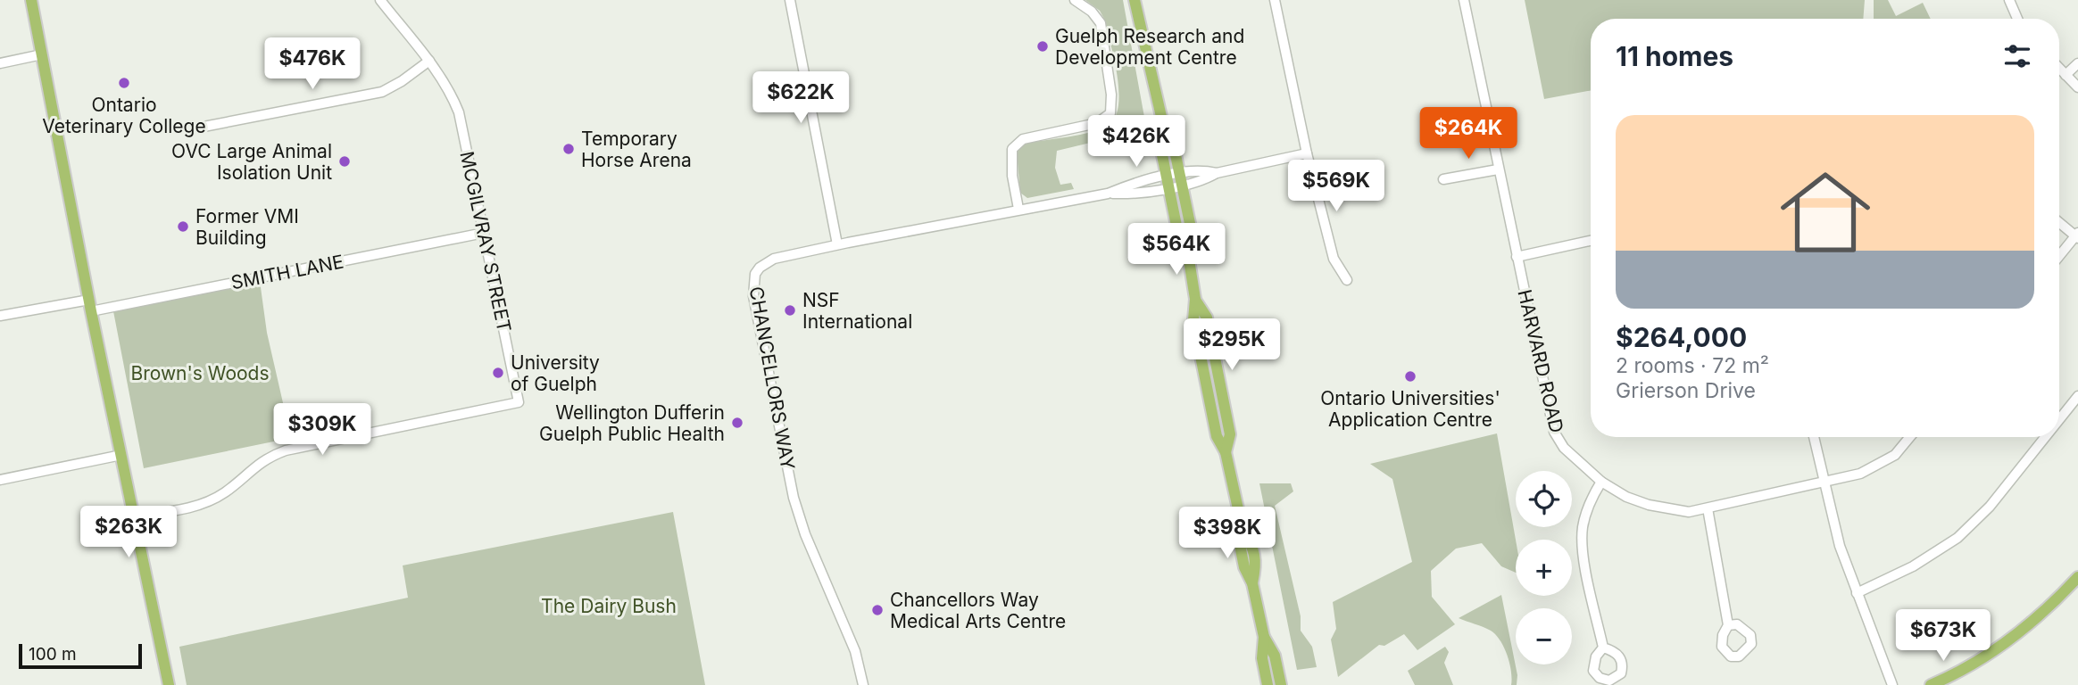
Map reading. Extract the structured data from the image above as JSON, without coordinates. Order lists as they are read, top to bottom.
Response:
{
  "streets": {
    "street": [
      "MCGILVRAY STREET",
      "SMITH LANE",
      "HARVARD ROAD",
      "CHANCELLORS WAY"
    ]
  },
  "crossings": [
    ["MCGILVRAY STREET", "SMITH LANE"]
  ],
  "parks": ["Brown's Woods", "The Dairy Bush"],
  "places": [
    "Guelph Research and Development Centre",
    "Ontario Veterinary College",
    "Temporary Horse Arena",
    "OVC Large Animal Isolation Unit",
    "Former VMI Building",
    "NSF International",
    "University of Guelph",
    "Ontario Universities' Application Centre",
    "Wellington Dufferin Guelph Public Health",
    "Chancellors Way Medical Arts Centre"
  ],
  "scale_bar": "100 m",
  "page": {
    "heading": "11 homes",
    "price": [
      "$476K",
      "$622K",
      "$264K",
      "$426K",
      "$569K",
      "$564K",
      "$295K",
      "$309K",
      "$263K",
      "$398K",
      "$673K"
    ],
    "list": [
      {
        "name": "$264,000",
        "note": "2 rooms · 72 m² · Grierson Drive"
      }
    ],
    "map_buttons": ["+", "−"],
    "scale": "100 m"
  }
}
